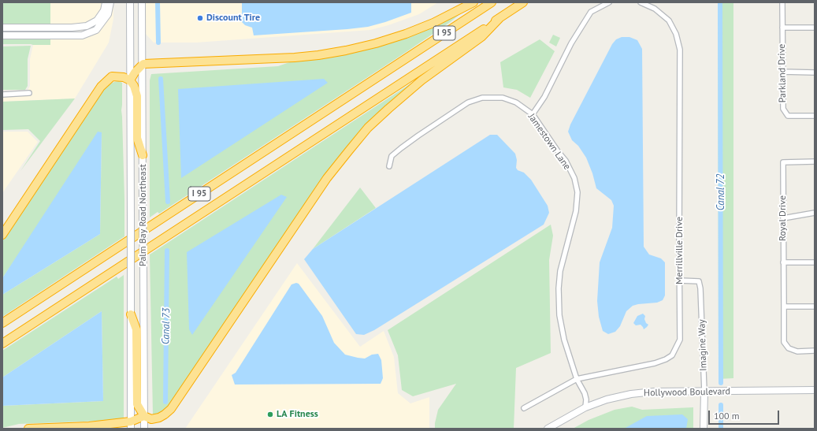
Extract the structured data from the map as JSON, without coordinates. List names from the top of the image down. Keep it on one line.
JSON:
{"streets":{"highway":["I 95"],"main road":["Palm Bay Road Northeast","Imagine Way","Hollywood Boulevard"],"street":["Parkland Drive","Jamestown Lane","Royal Drive","Merrillville Drive"]},"crossings":[["Jamestown Lane","Merrillville Drive"],["Jamestown Lane","Hollywood Boulevard"],["Merrillville Drive","Imagine Way"],["Imagine Way","Hollywood Boulevard"]],"water":["Canal 72","Canal 73"],"places":["Discount Tire","LA Fitness"],"scale_bar":"100 m"}
